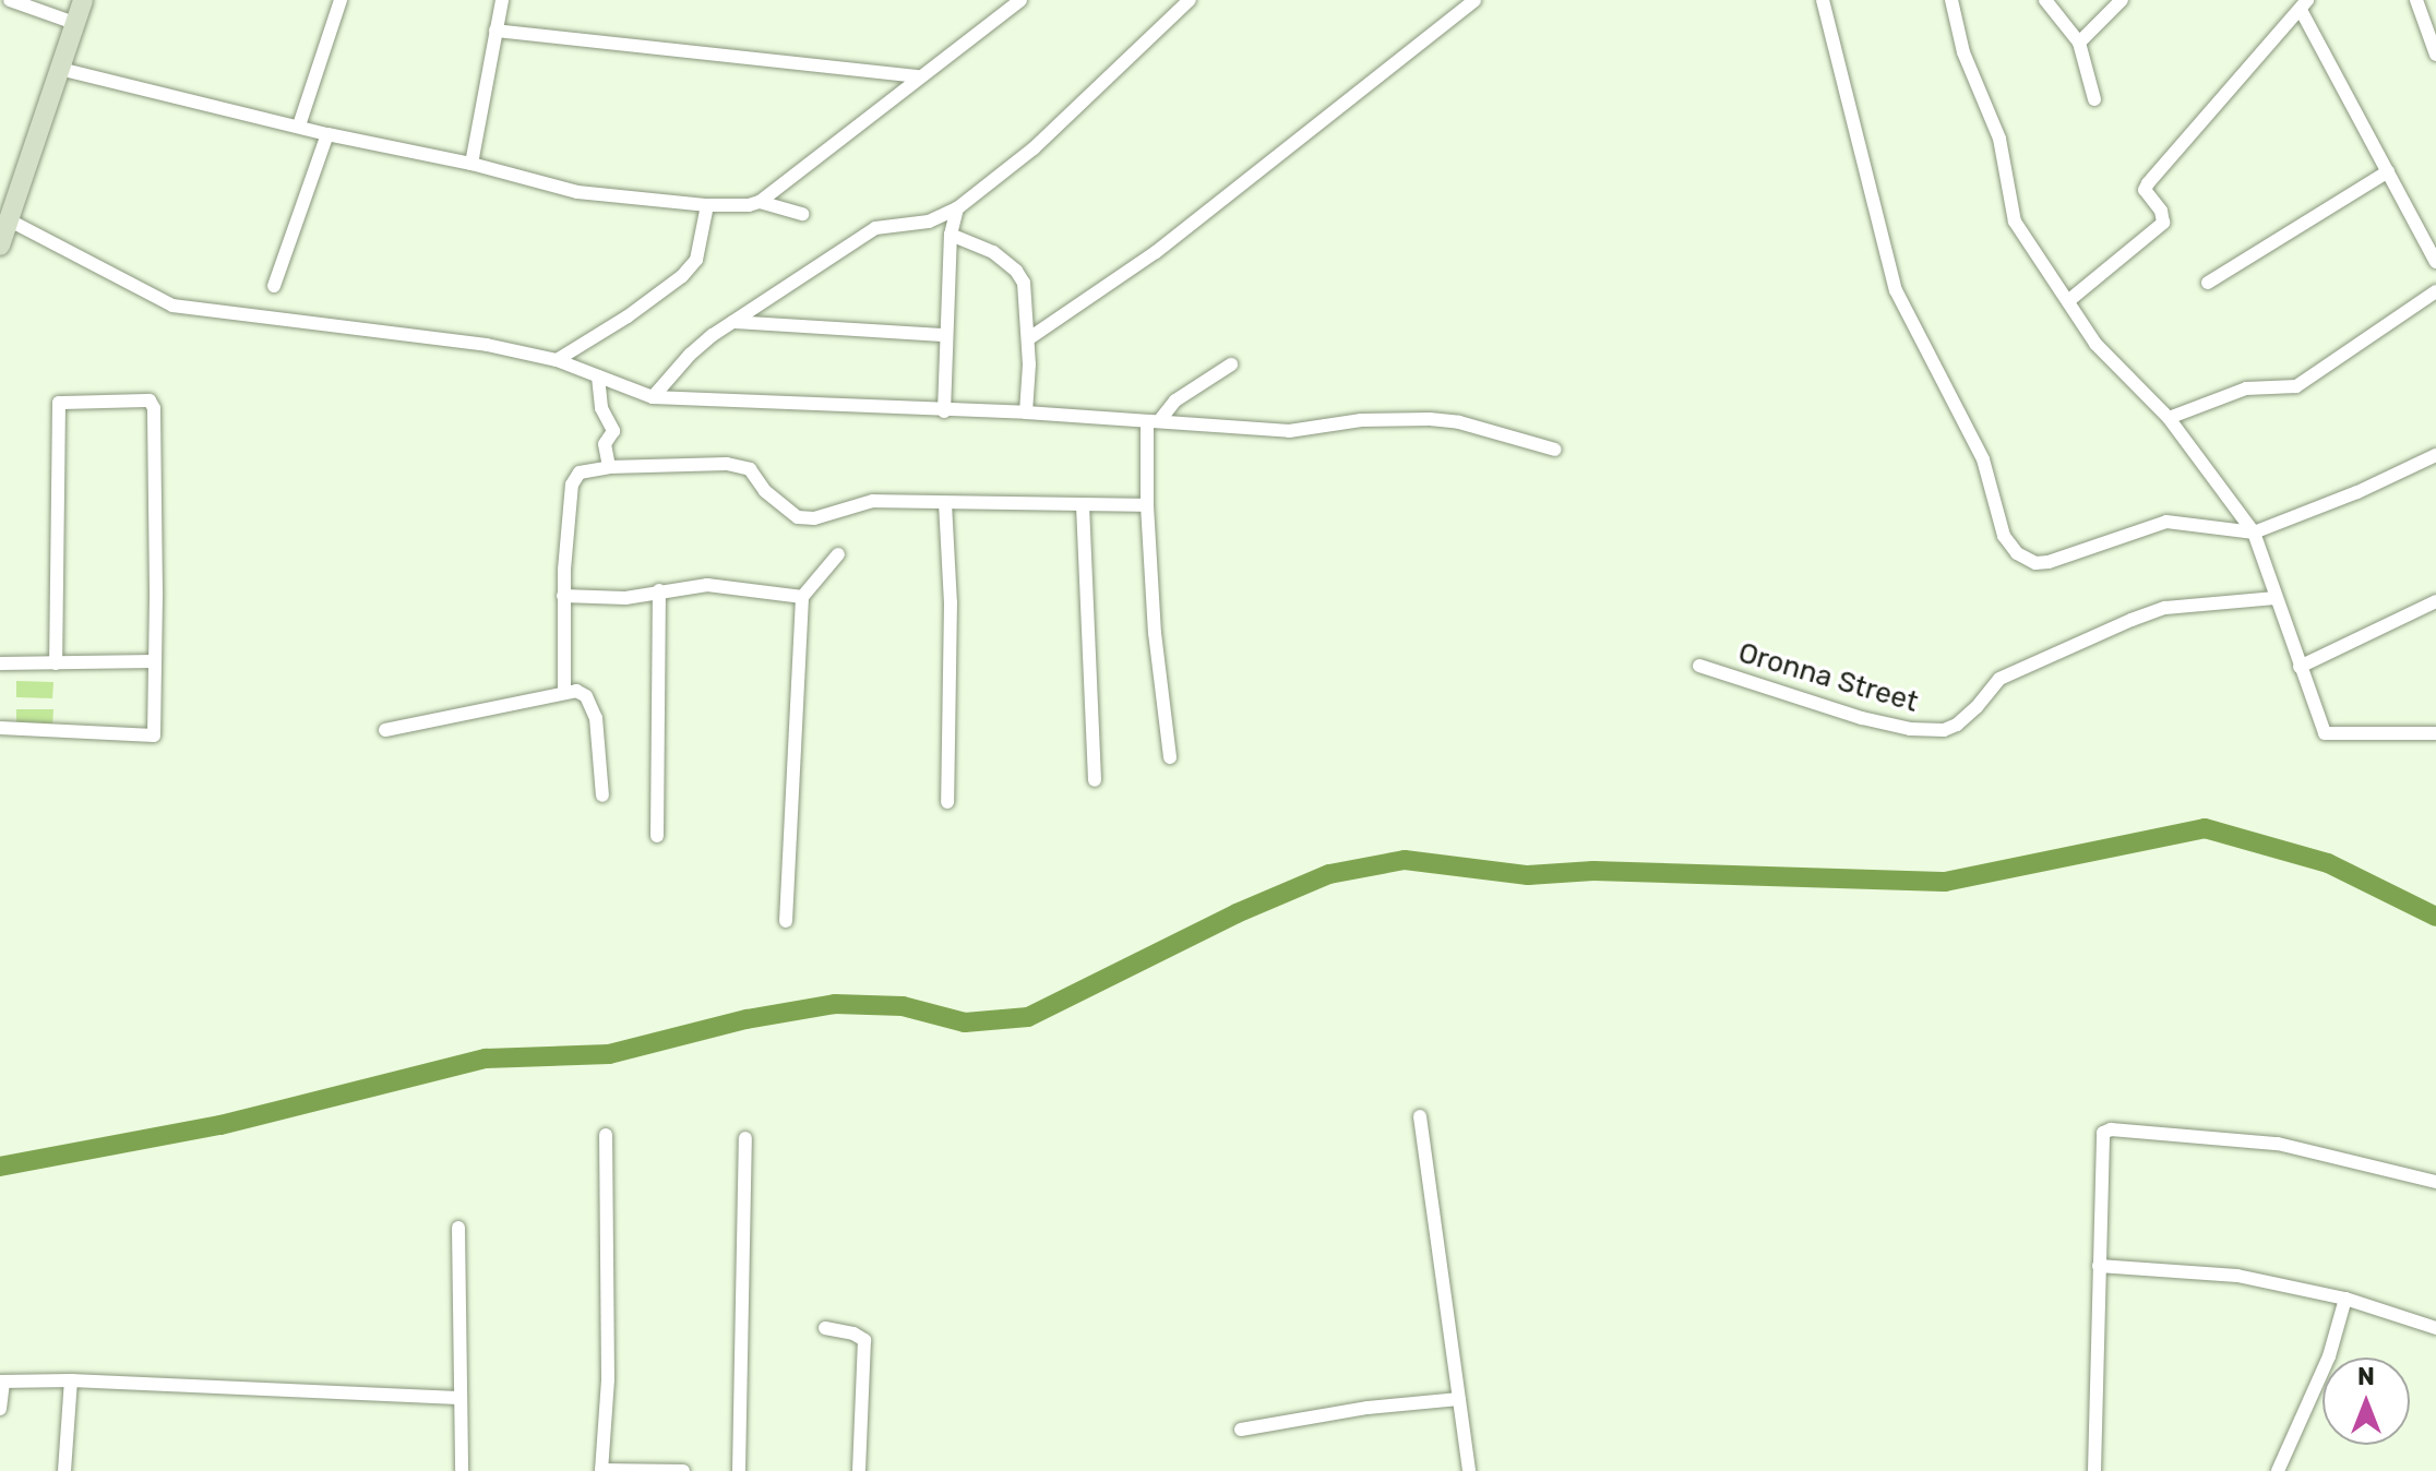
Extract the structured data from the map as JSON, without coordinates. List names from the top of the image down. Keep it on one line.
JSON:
{"streets":{"street":["Oronna Street"]},"north":"top"}
